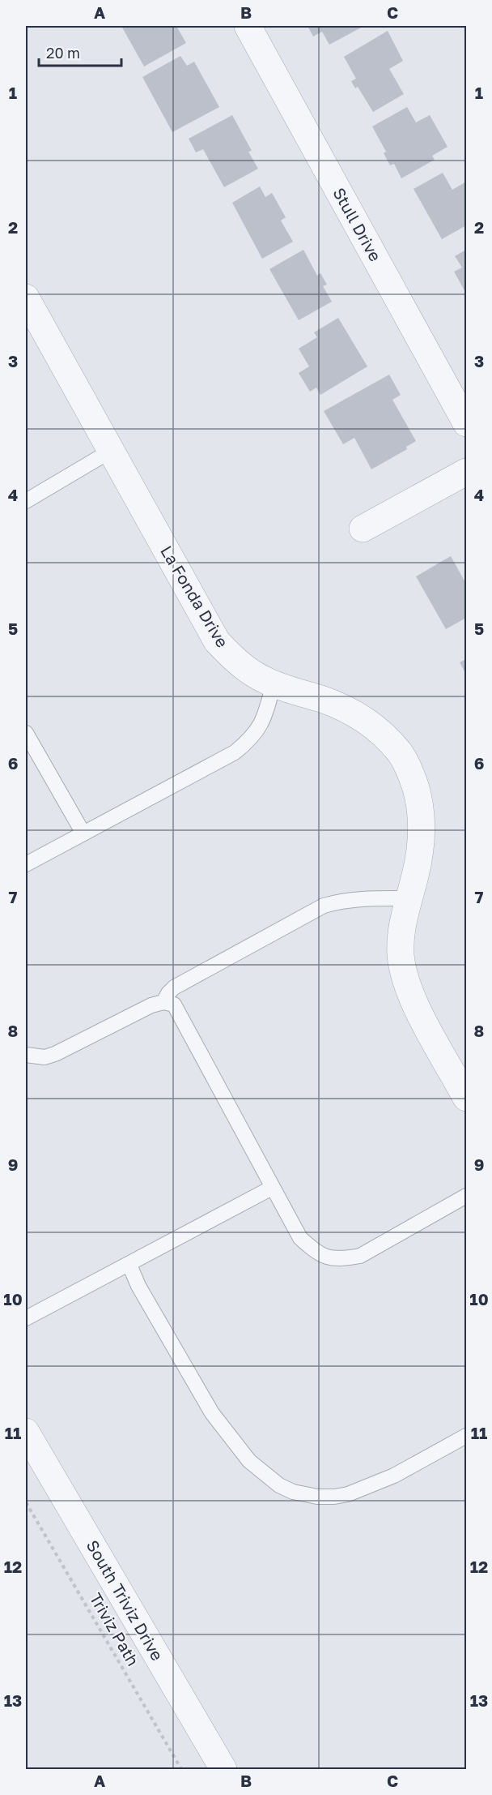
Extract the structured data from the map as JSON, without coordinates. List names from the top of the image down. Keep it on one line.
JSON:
{"streets":{"street":["Stull Drive","La Fonda Drive","South Triviz Drive"],"path":["Triviz Path"]},"scale_bar":"20 m","grid":{"columns":["A","B","C"],"rows":["1","2","3","4","5","6","7","8","9","10","11","12","13"]}}
